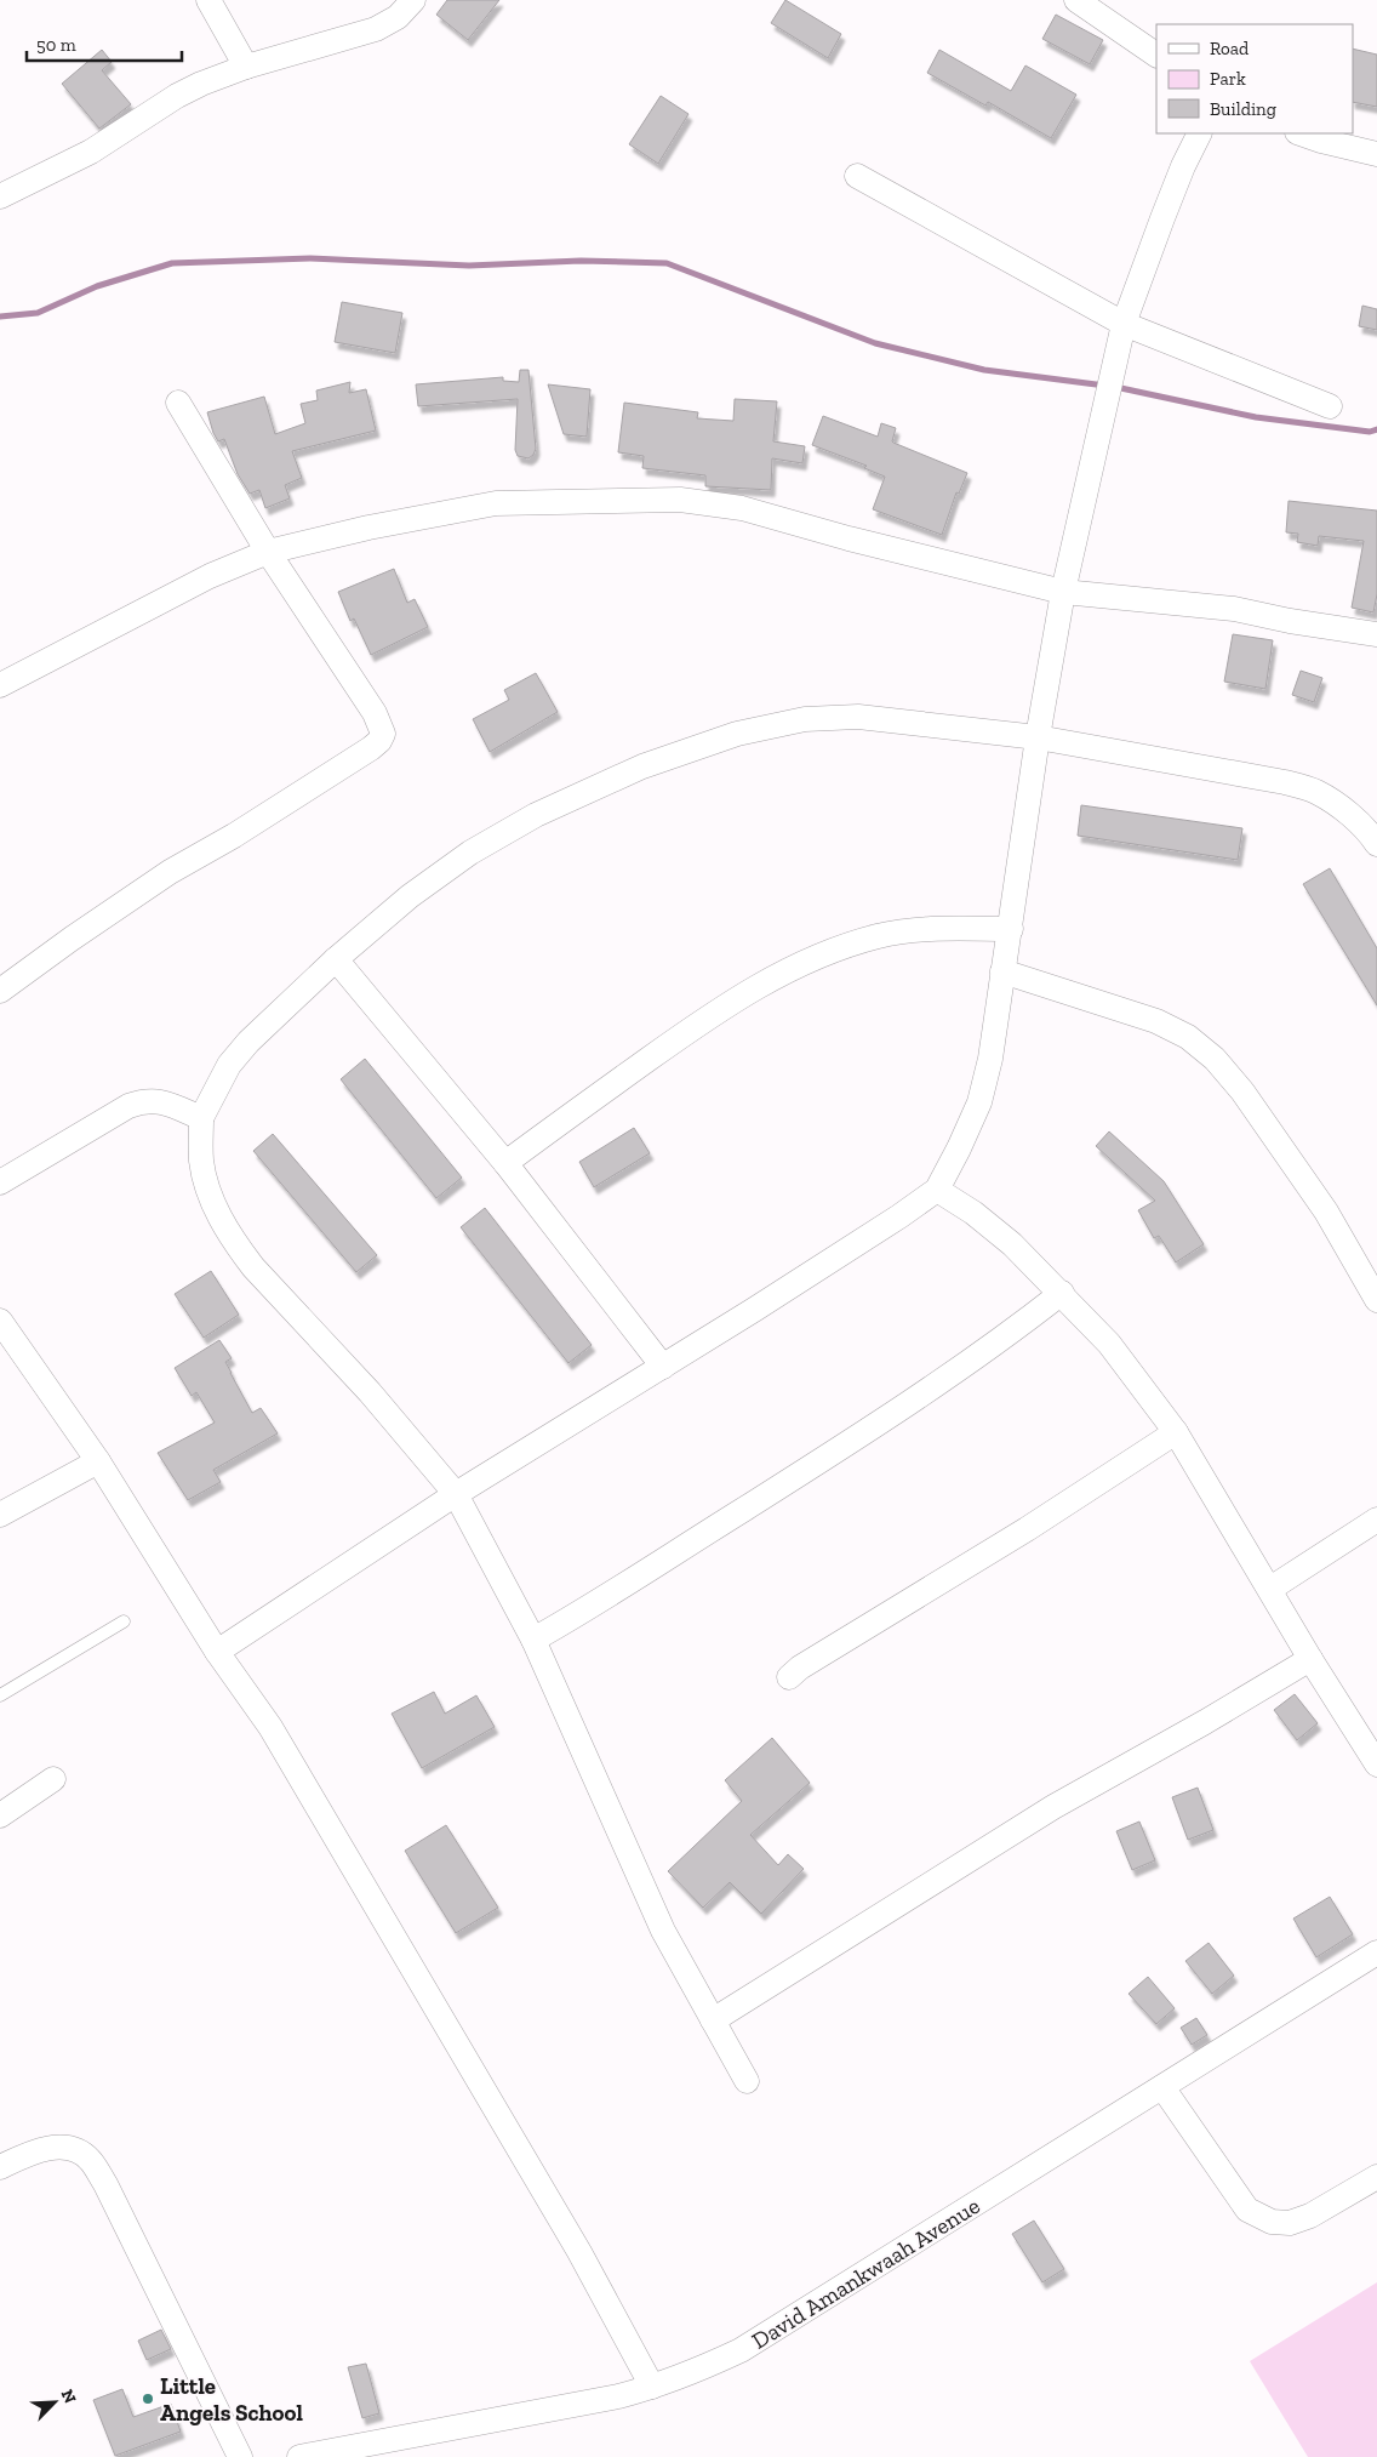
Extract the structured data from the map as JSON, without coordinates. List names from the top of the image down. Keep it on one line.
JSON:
{"streets":{"street":["David Amankwaah Avenue"]},"places":["Little Angels School"],"legend":["Road","Park","Building"],"scale_bar":"50 m","north":"top right"}
